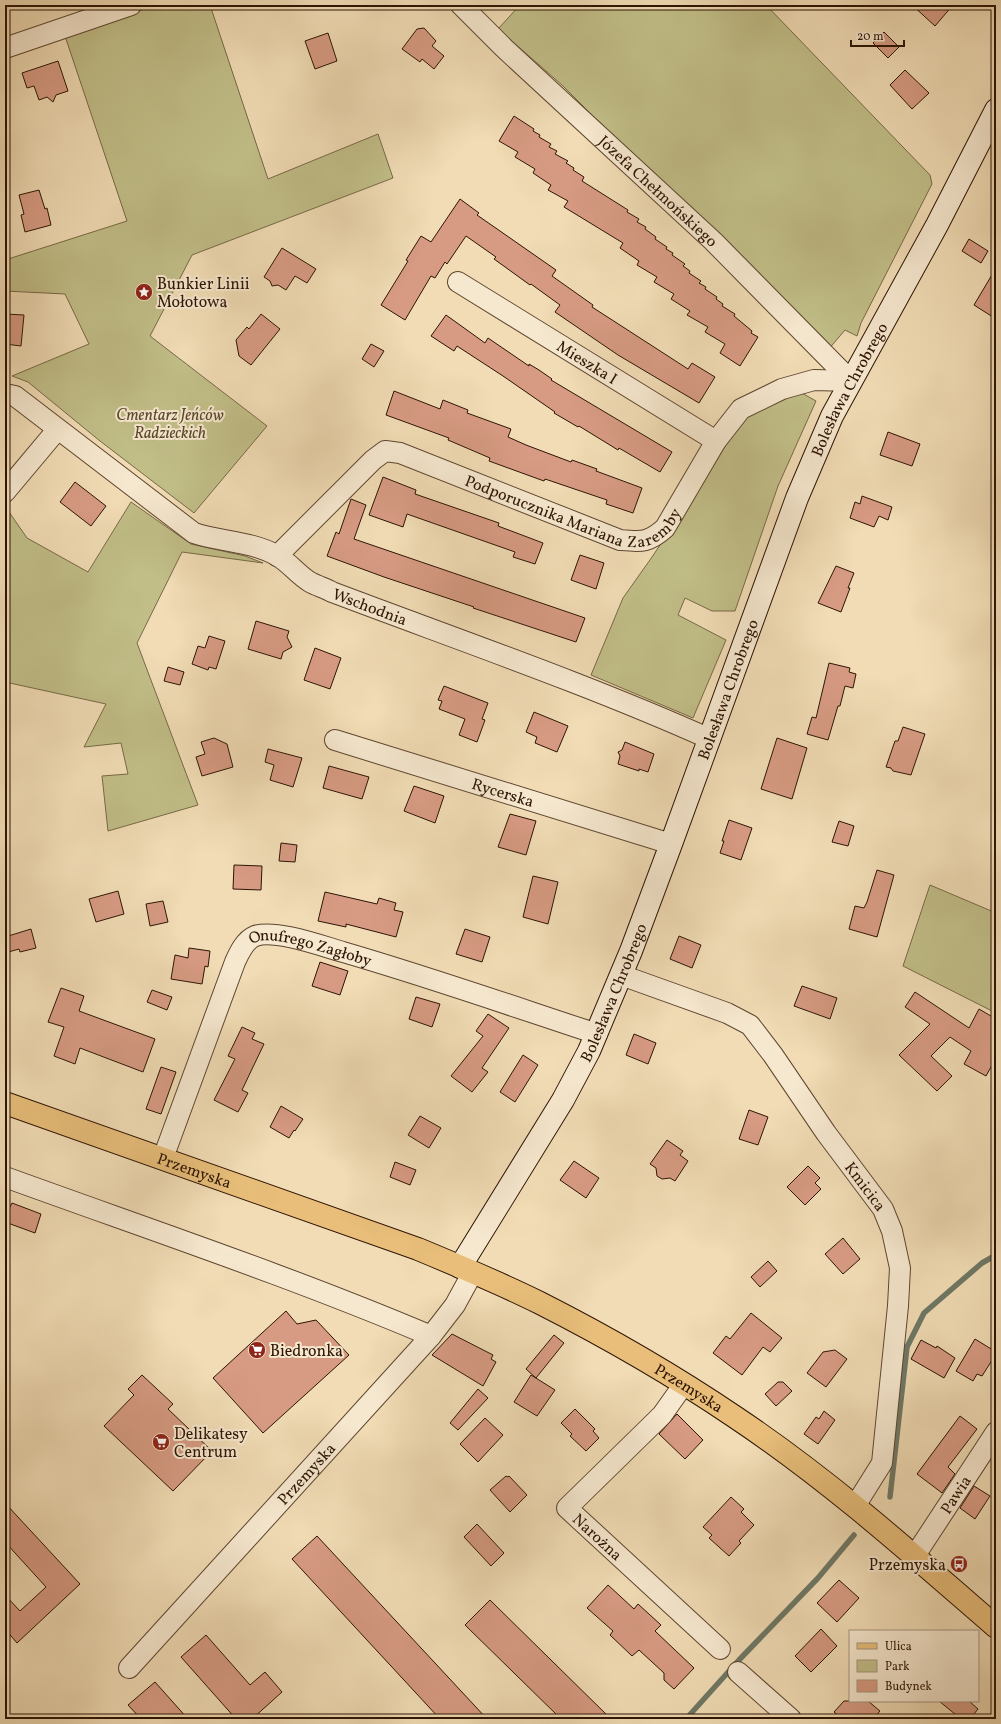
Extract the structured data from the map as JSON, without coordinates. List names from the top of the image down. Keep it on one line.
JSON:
{"streets":{"main road":["Przemyska"],"street":["Józefa Chełmońskiego","Mieszka I","Bolesława Chrobrego","Podporucznika Mariana Zaremby","Wschodnia","Rycerska","Onufrego Zagłoby","Kmicica","Pawia","Narożna"]},"crossings":[["Józefa Chełmońskiego","Bolesława Chrobrego"],["Józefa Chełmońskiego","Podporucznika Mariana Zaremby"],["Mieszka I","Podporucznika Mariana Zaremby"],["Bolesława Chrobrego","Podporucznika Mariana Zaremby"],["Bolesława Chrobrego","Wschodnia"],["Bolesława Chrobrego","Rycerska"],["Bolesława Chrobrego","Onufrego Zagłoby"],["Bolesława Chrobrego","Przemyska"],["Bolesława Chrobrego","Kmicica"],["Podporucznika Mariana Zaremby","Wschodnia"],["Onufrego Zagłoby","Przemyska"],["Przemyska","Kmicica"],["Przemyska","Pawia"],["Przemyska","Narożna"]],"parks":["Cmentarz Jeńców Radzieckich"],"places":{"place":["Bunkier Linii Mołotowa"],"supermarket":["Biedronka","Delikatesy Centrum"],"bus stop":["Przemyska"]},"legend":["Ulica","Park","Budynek"],"scale_bar":"20 m"}
